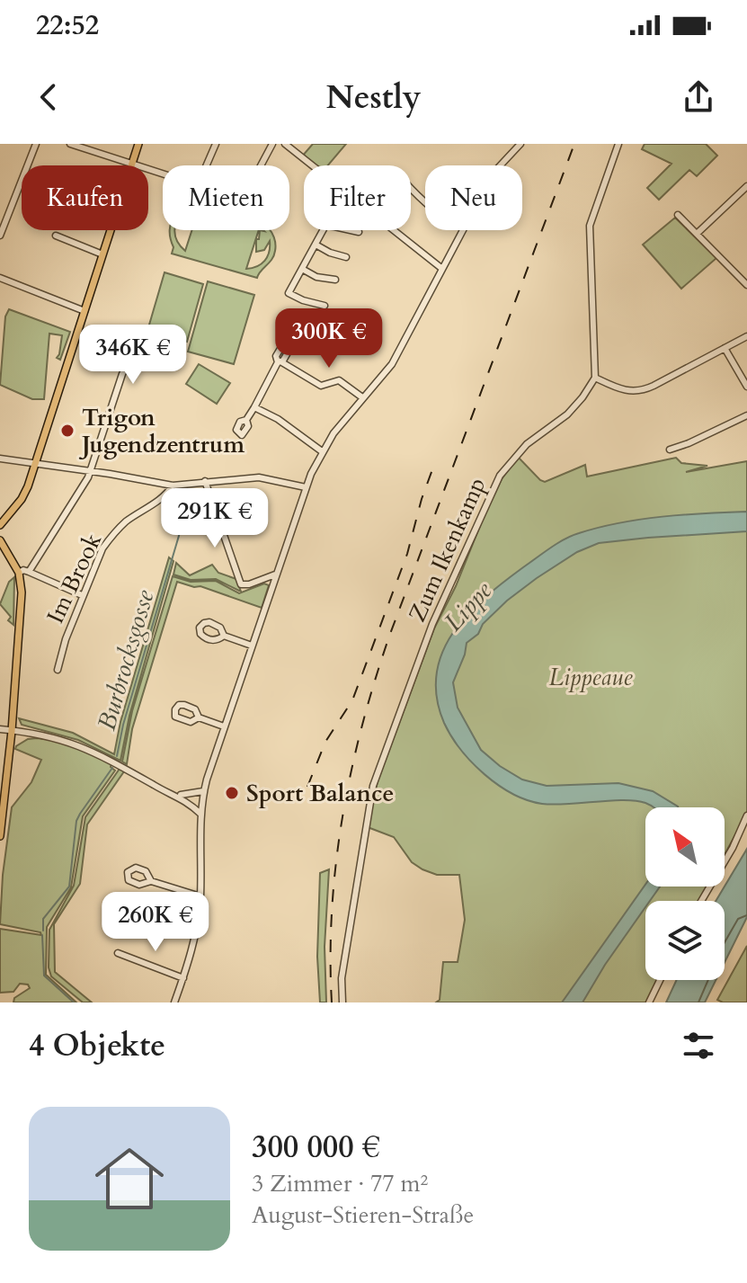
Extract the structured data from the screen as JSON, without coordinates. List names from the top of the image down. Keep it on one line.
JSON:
{"streets":{"street":["Zum Ikenkamp","Im Brook"]},"water":["Lippe","Burbrocksgosse"],"parks":["Lippeaue"],"places":["Trigon Jugendzentrum","Sport Balance"],"north":"top left","page":{"status":"22:52","header":"Nestly","chip":["Kaufen","Mieten","Filter","Neu"],"price":["300K €","346K €","291K €","260K €"],"heading":"4 Objekte","list":[{"name":"300 000 €","note":"3 Zimmer · 77 m² · August-Stieren-Straße"}]}}
